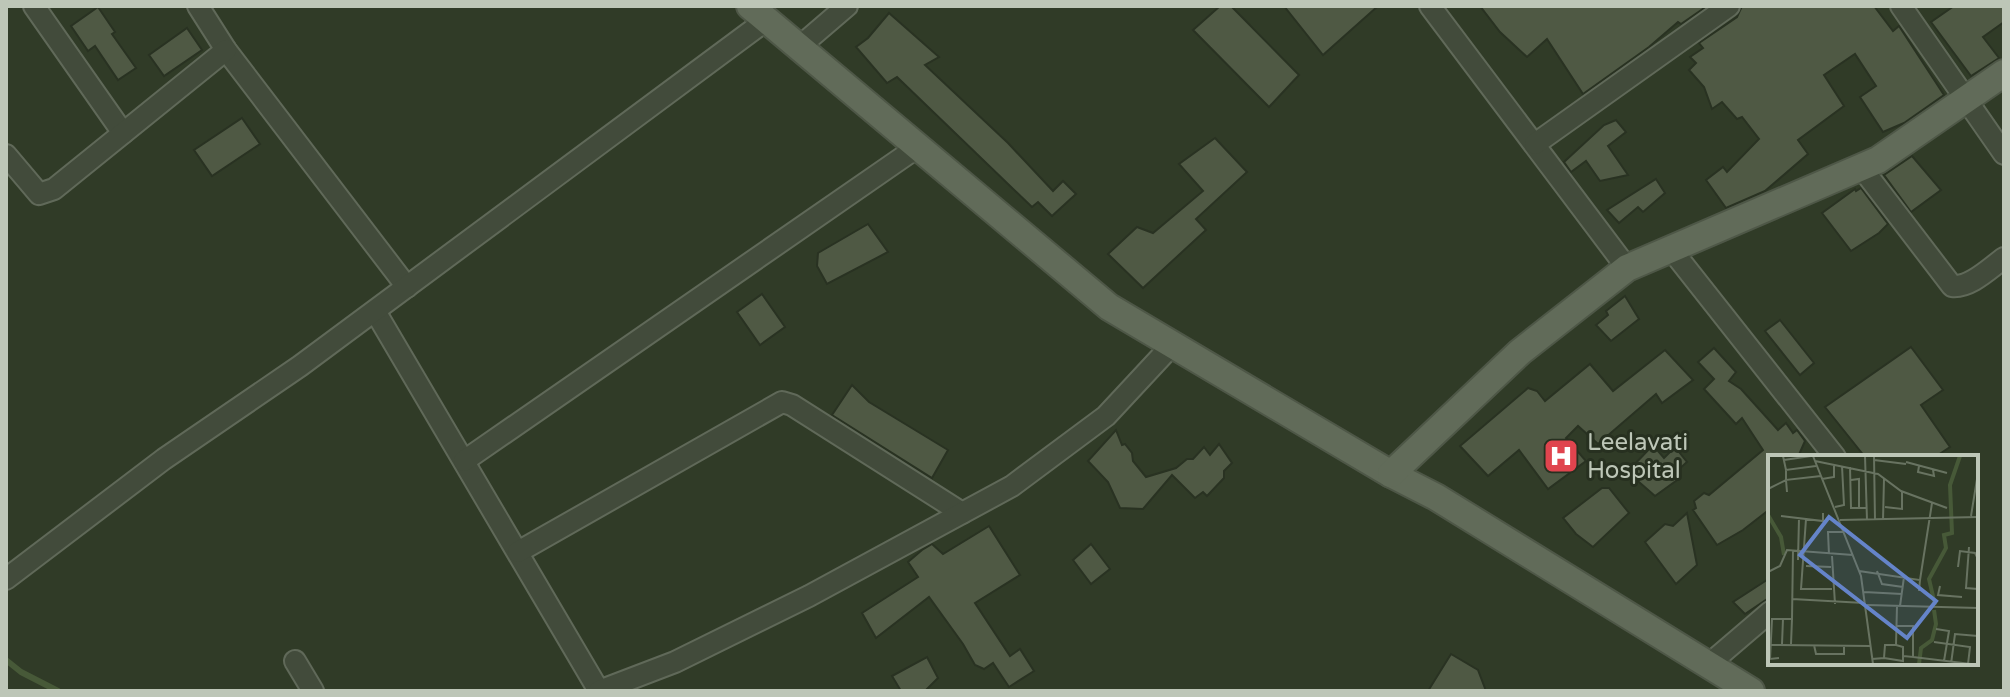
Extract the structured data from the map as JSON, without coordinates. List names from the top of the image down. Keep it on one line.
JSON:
{"places":{"hospital":["Leelavati Hospital"]}}
